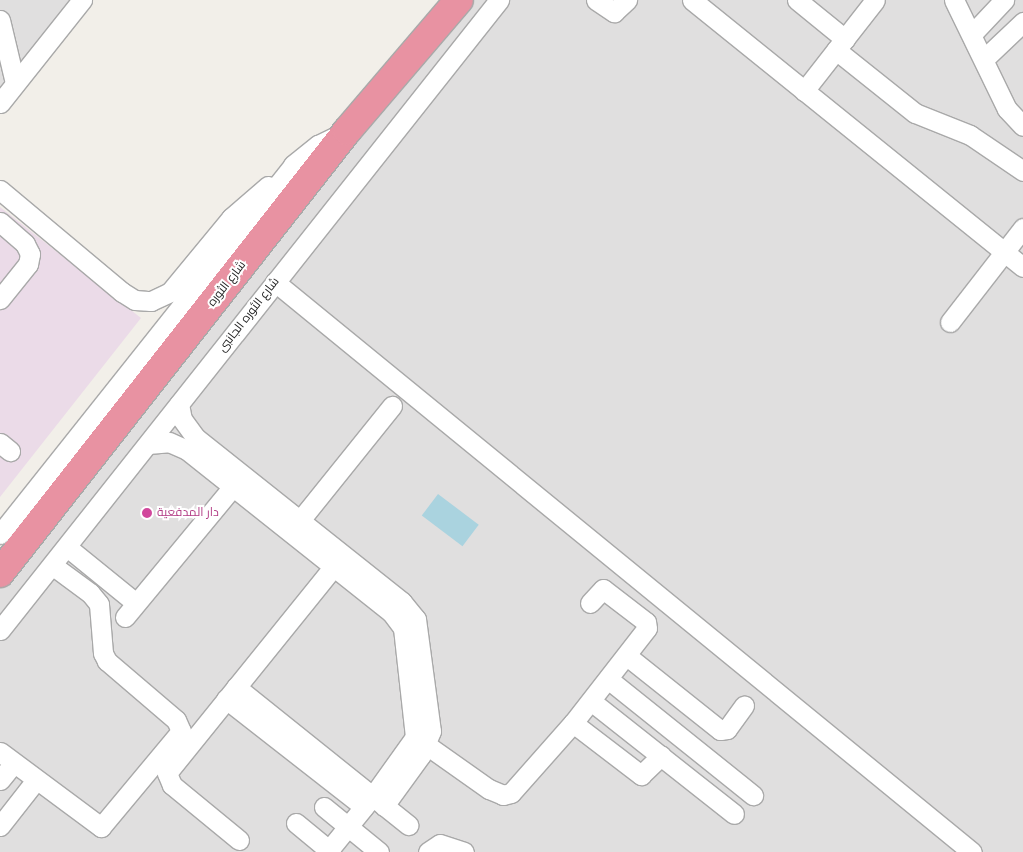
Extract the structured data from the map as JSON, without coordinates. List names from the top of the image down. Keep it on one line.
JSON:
{"streets":{"highway":["شارع الثوره"],"street":["شارع الثوره الجانبى"]},"places":["دار المدفعية"]}
